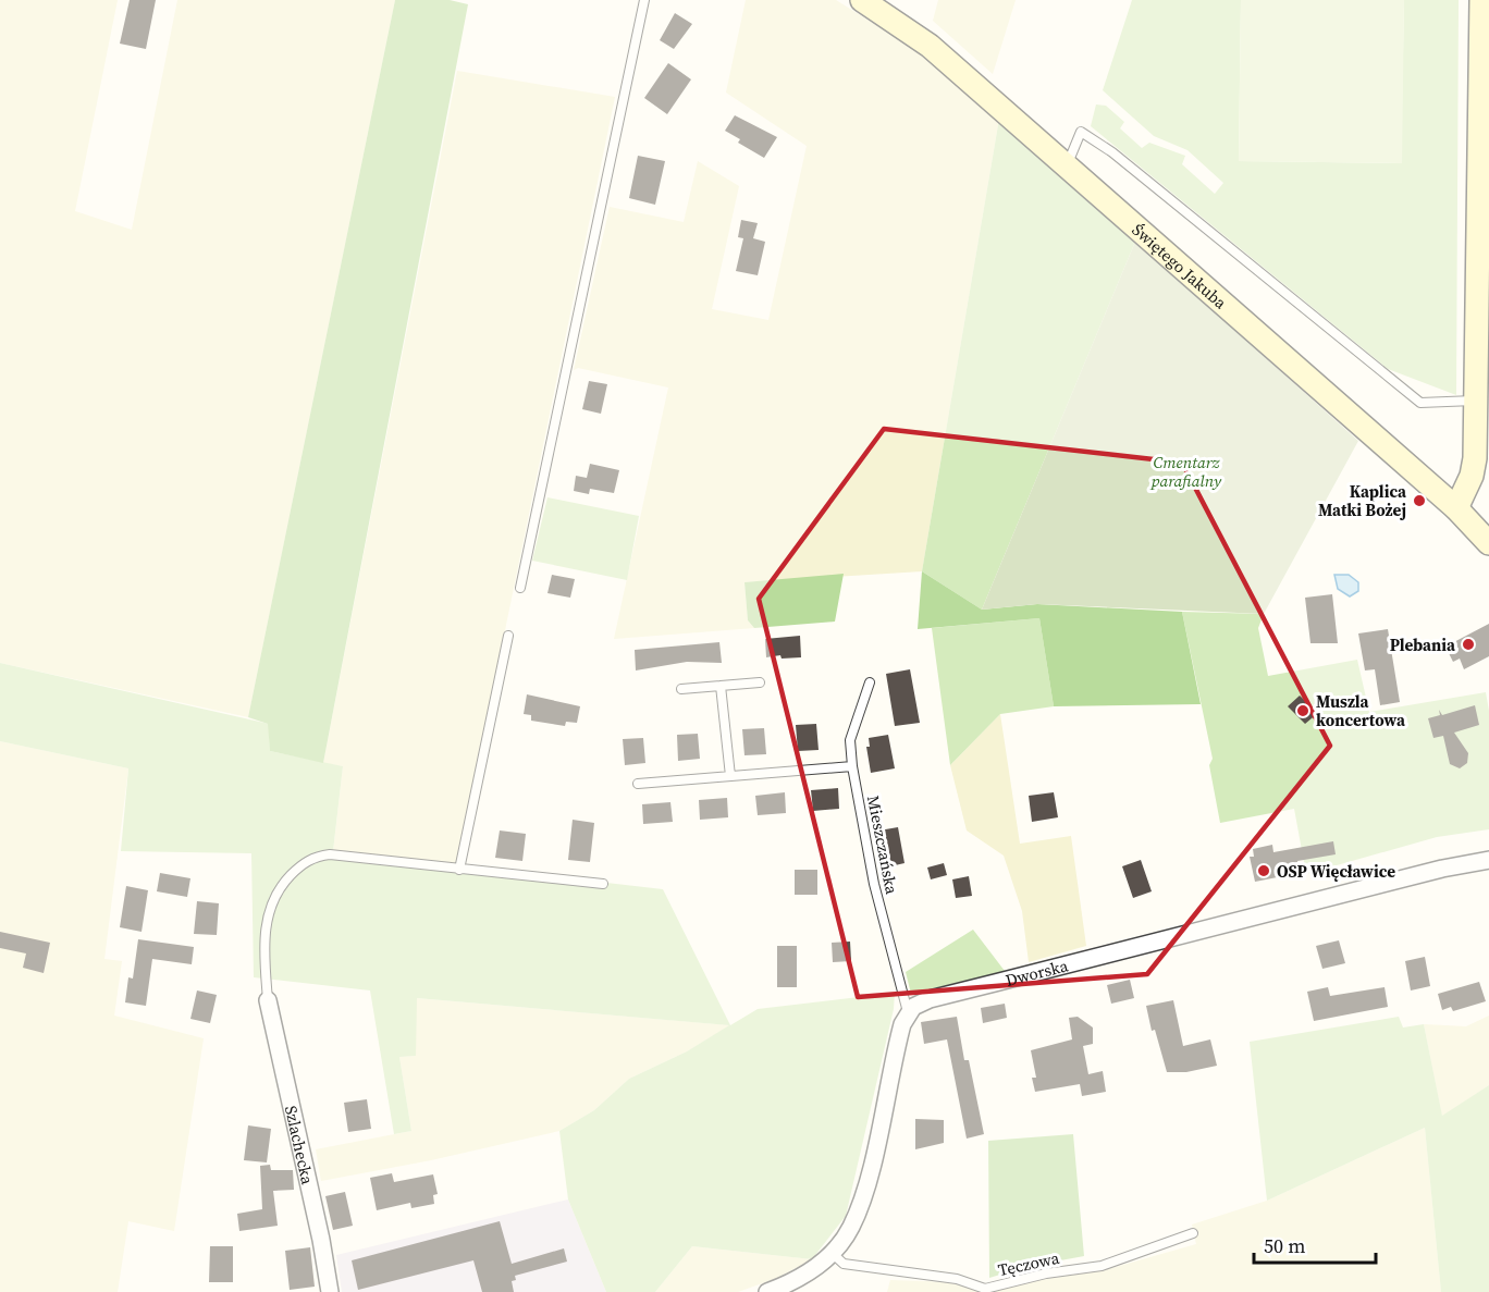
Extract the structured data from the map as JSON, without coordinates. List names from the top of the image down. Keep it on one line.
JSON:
{"streets":{"street":["Świętego Jakuba","Dworska","Szlachecka"],"lane":["Mieszczańska","Tęczowa"]},"crossings":[["Mieszczańska","Dworska"]],"parks":["Cmentarz parafialny"],"places":["Kaplica Matki Bożej","Plebania","Muszla koncertowa","OSP Więcławice"],"scale_bar":"50 m"}
